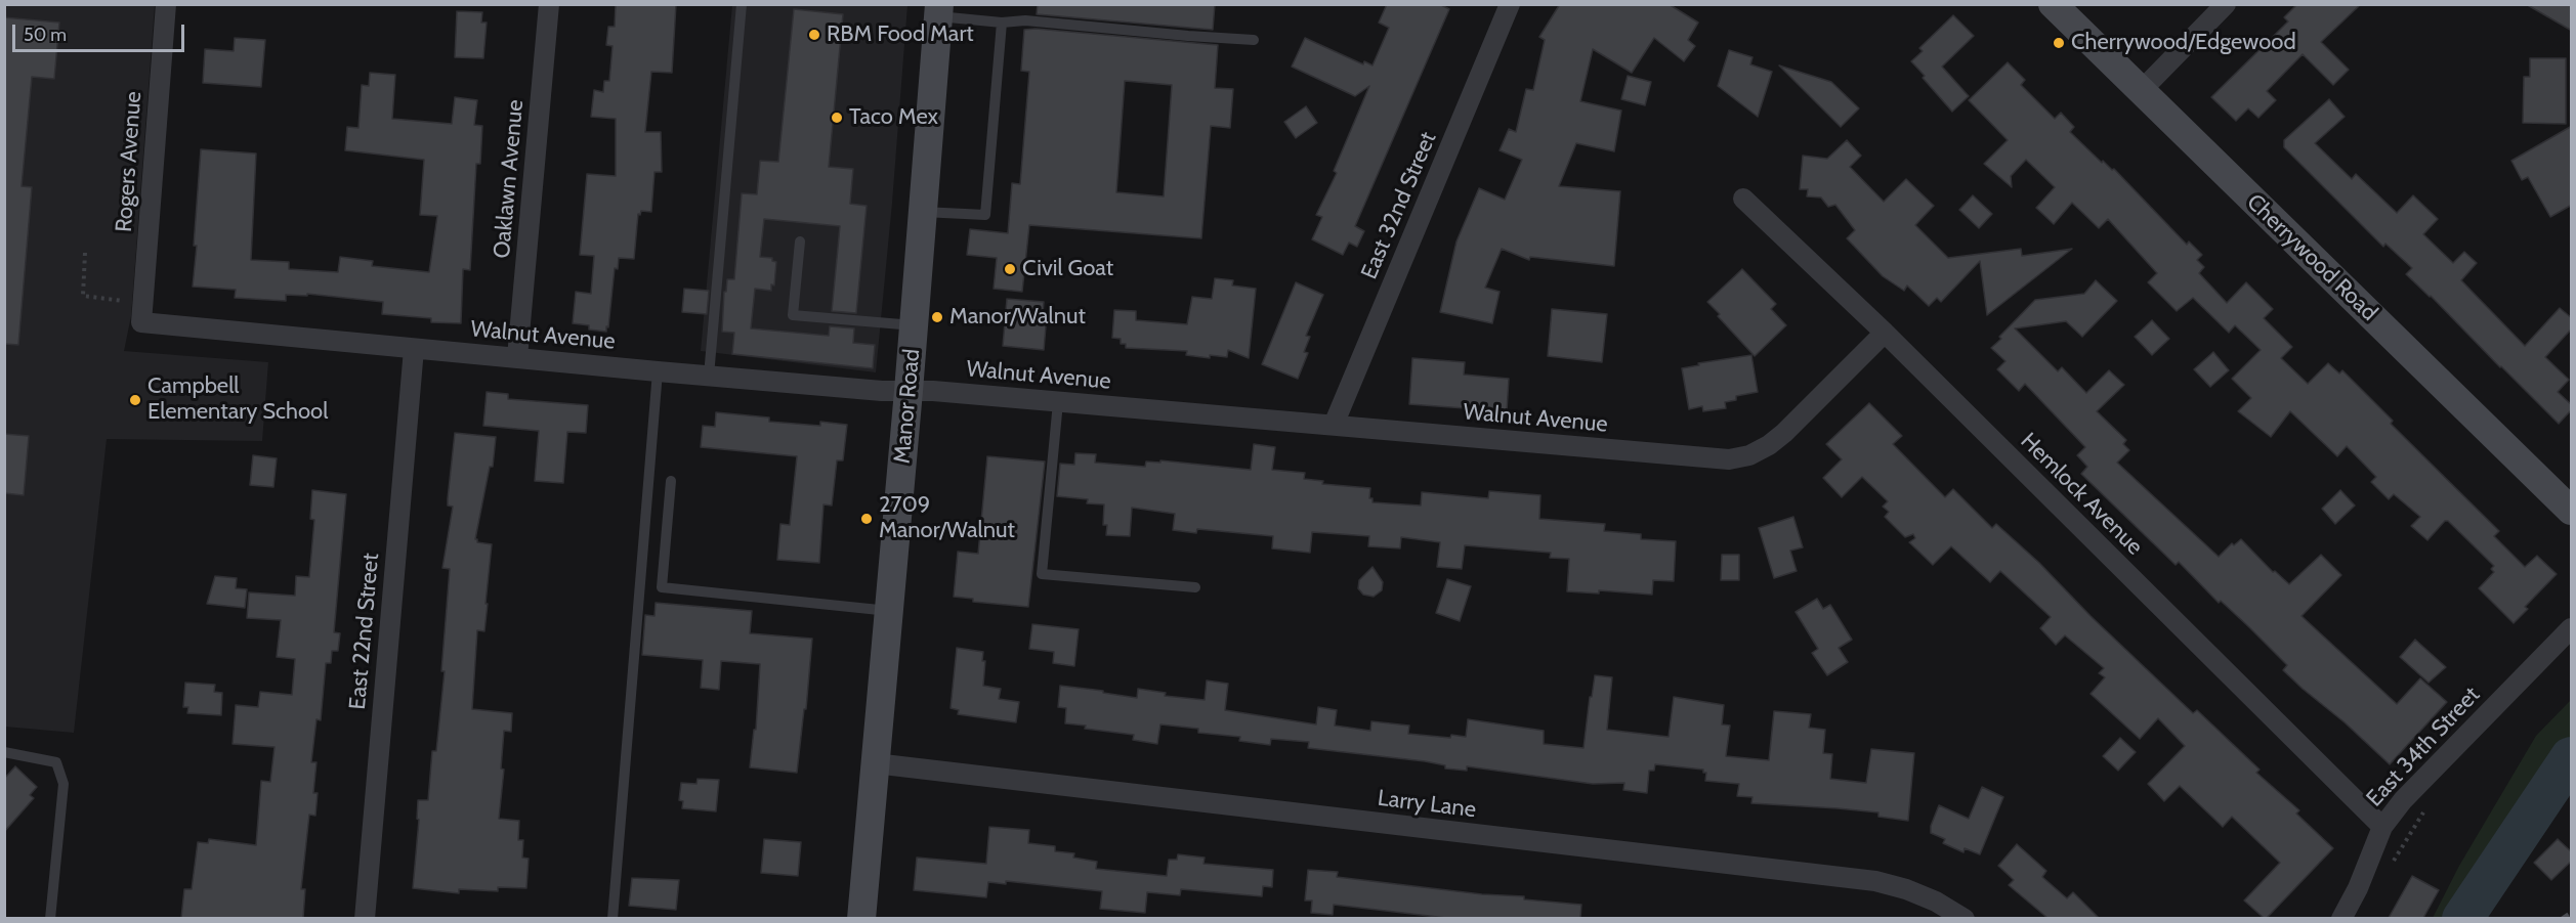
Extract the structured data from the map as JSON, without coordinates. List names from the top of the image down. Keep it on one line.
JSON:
{"streets":{"main road":["Cherrywood Road","Manor Road"],"street":["Rogers Avenue","Oaklawn Avenue","East 32nd Street","Walnut Avenue","Hemlock Avenue","East 22nd Street","East 34th Street","Larry Lane"]},"crossings":[["Rogers Avenue","Walnut Avenue"],["Oaklawn Avenue","Walnut Avenue"],["East 32nd Street","Walnut Avenue"],["Walnut Avenue","Manor Road"],["Walnut Avenue","Hemlock Avenue"],["Walnut Avenue","East 22nd Street"],["Manor Road","Larry Lane"],["Hemlock Avenue","East 34th Street"]],"places":["RBM Food Mart","Cherrywood/Edgewood","Taco Mex","Civil Goat","Manor/Walnut","Campbell Elementary School","2709 Manor/Walnut"],"scale_bar":"50 m"}
